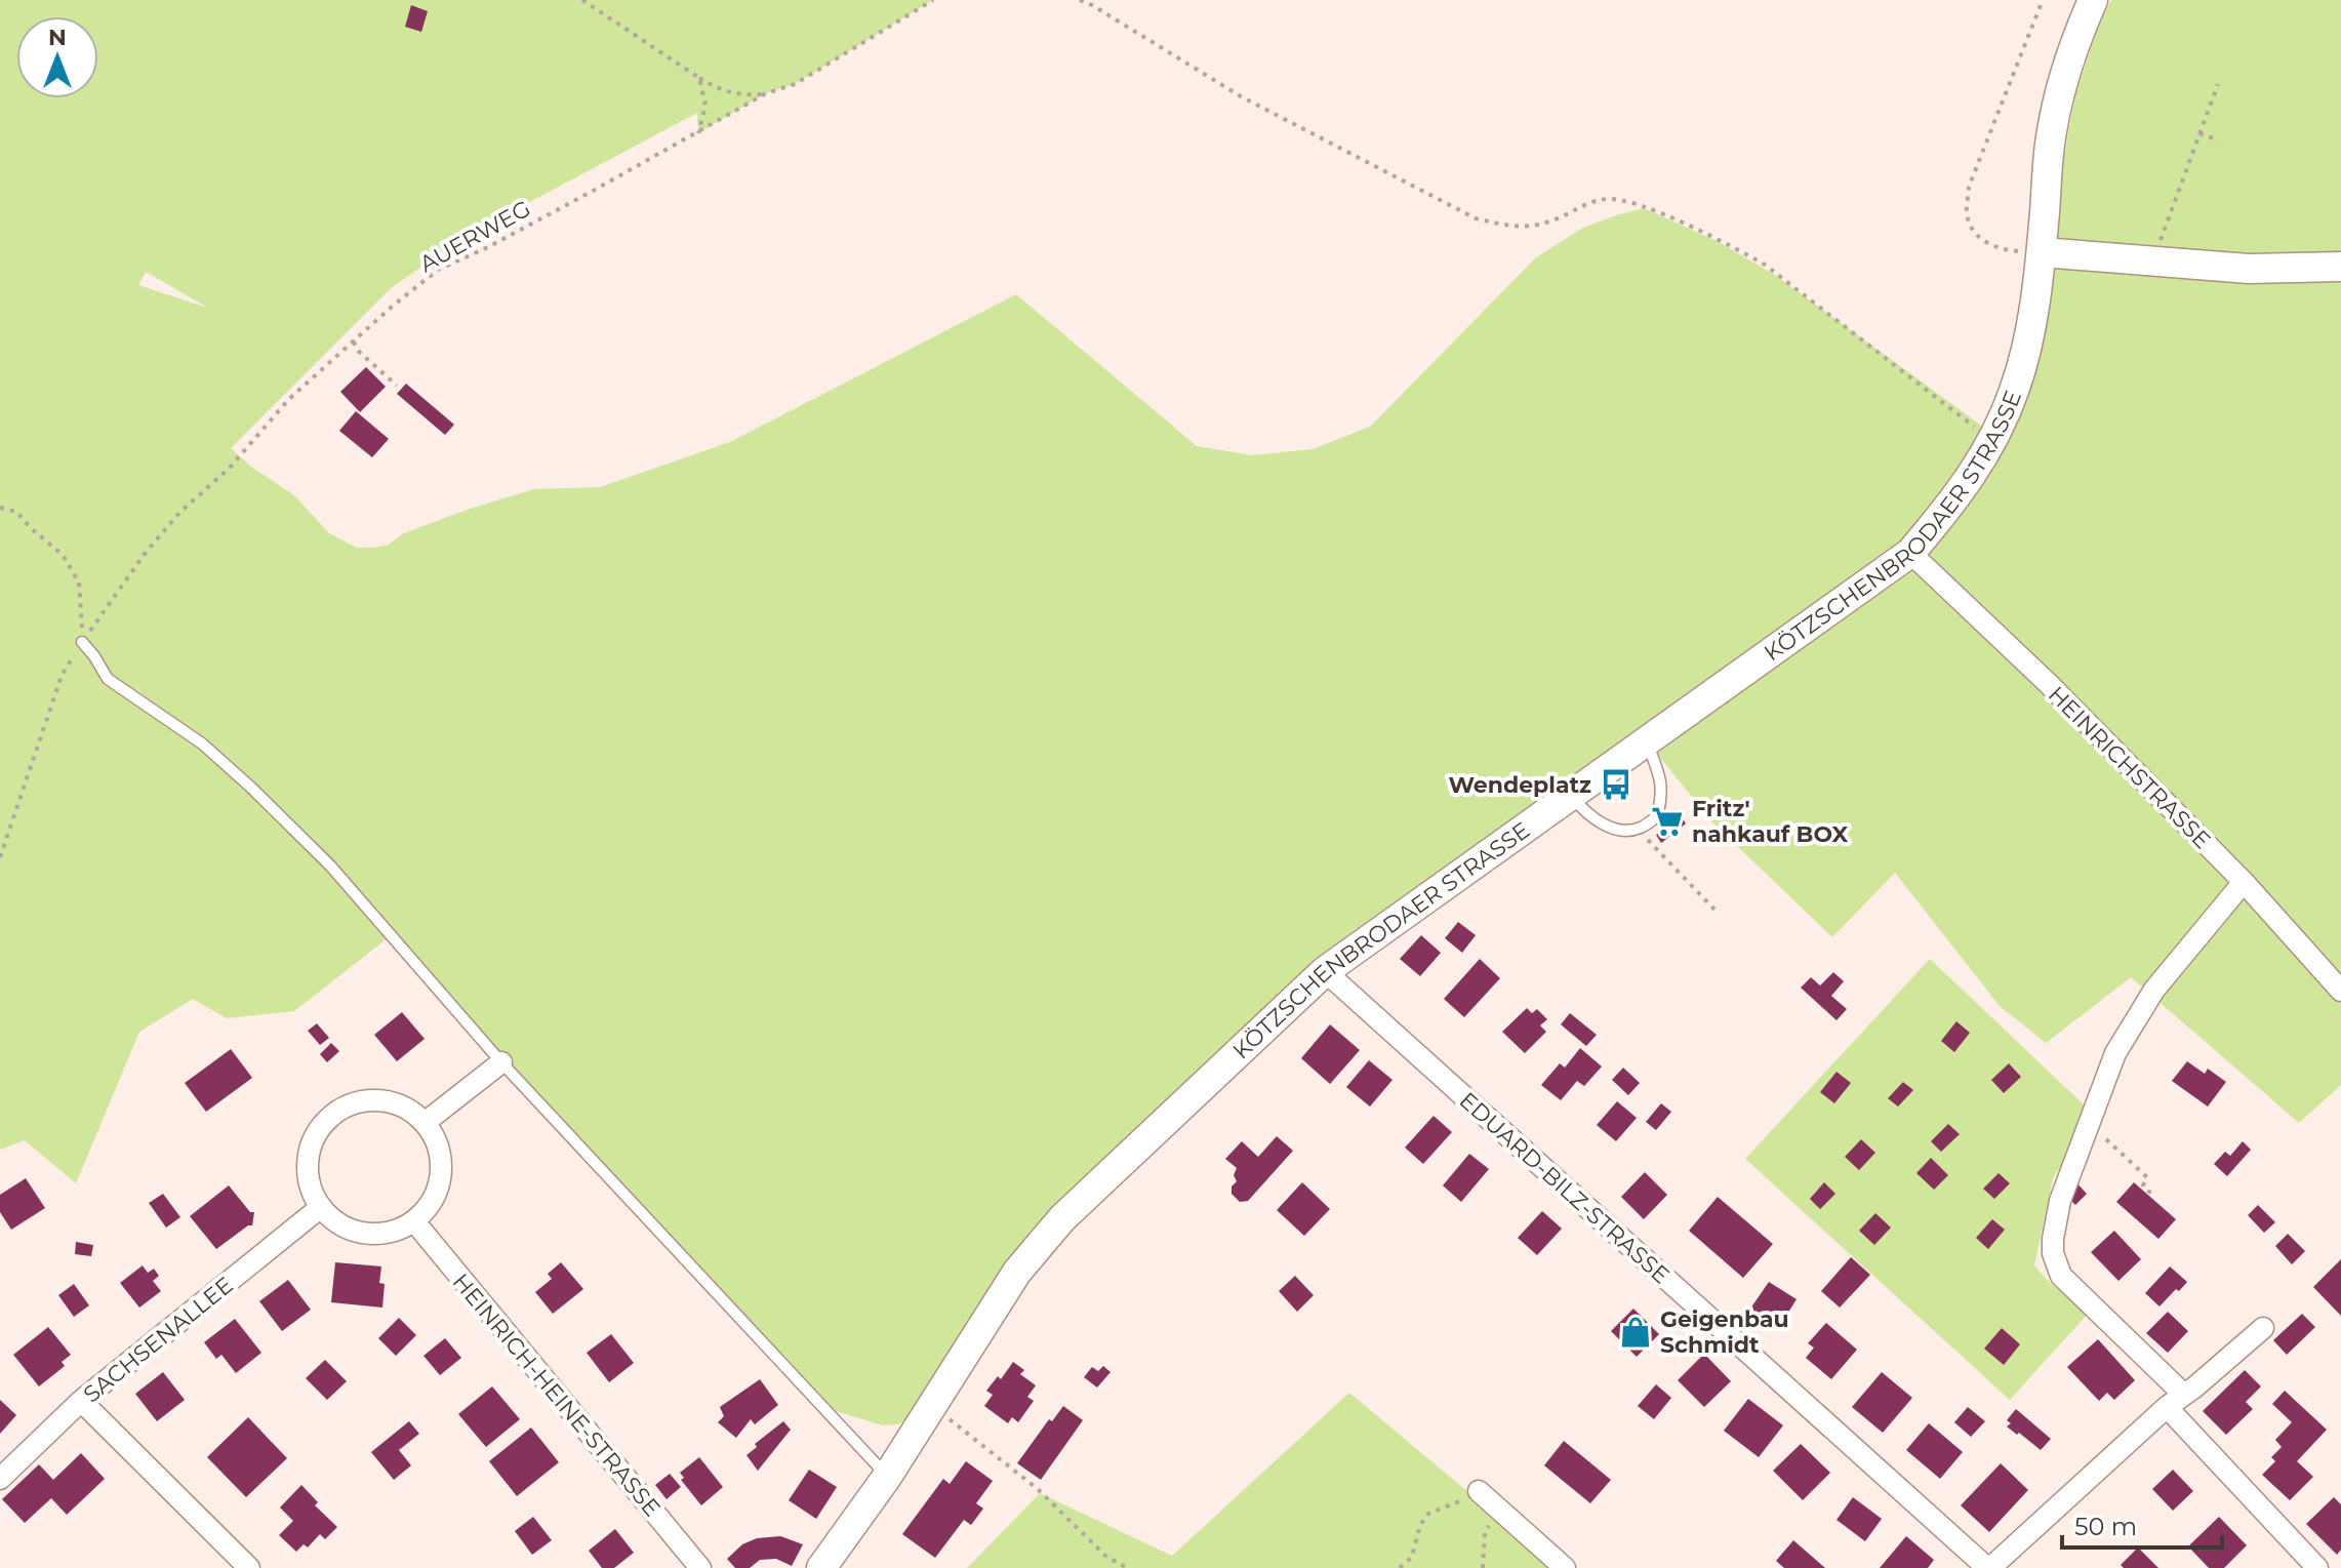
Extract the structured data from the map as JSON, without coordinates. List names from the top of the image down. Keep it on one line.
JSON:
{"streets":{"street":["KÖTZSCHENBRODAER STRASSE","HEINRICHSTRASSE","EDUARD-BILZ-STRASSE","SACHSENALLEE","HEINRICH-HEINE-STRASSE"],"path":["AUERWEG"]},"crossings":[["KÖTZSCHENBRODAER STRASSE","HEINRICHSTRASSE"],["KÖTZSCHENBRODAER STRASSE","EDUARD-BILZ-STRASSE"],["SACHSENALLEE","HEINRICH-HEINE-STRASSE"]],"places":{"bus stop":["Wendeplatz"],"supermarket":["Fritz' nahkauf BOX"],"shop":["Geigenbau Schmidt"]},"scale_bar":"50 m","north":"top"}
